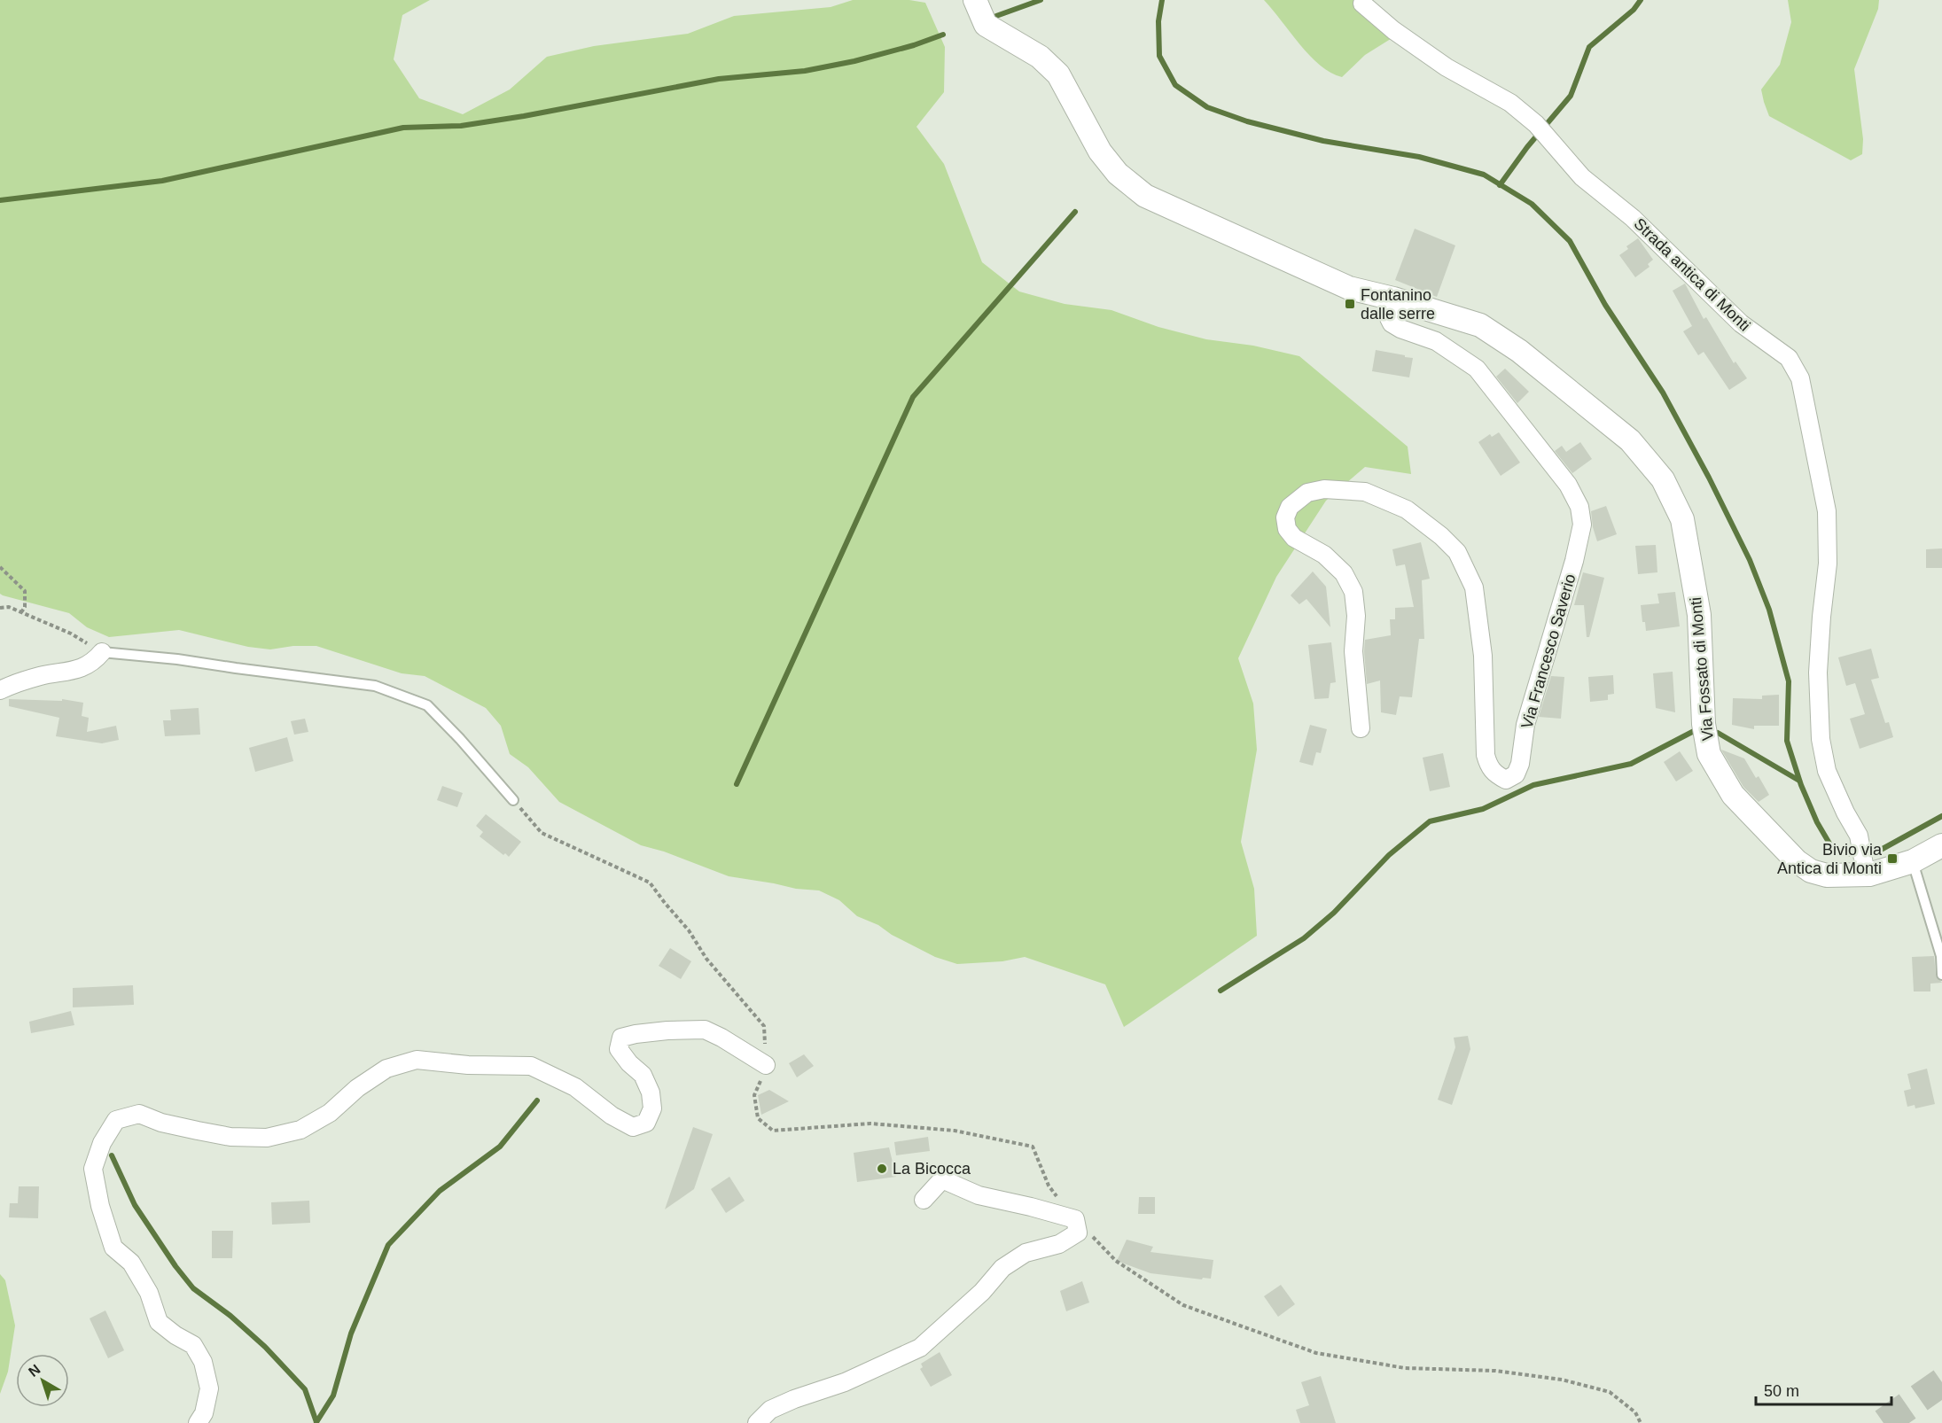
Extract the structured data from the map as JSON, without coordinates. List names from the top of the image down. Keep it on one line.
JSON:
{"streets":{"street":["Strada antica di Monti","Via Francesco Saverio","Via Fossato di Monti"]},"crossings":[["Strada antica di Monti","Via Fossato di Monti"],["Via Francesco Saverio","Via Fossato di Monti"]],"places":{"transit":["Fontanino dalle serre","Bivio via Antica di Monti"],"other":["La Bicocca"]},"scale_bar":"50 m","north":"top left"}
